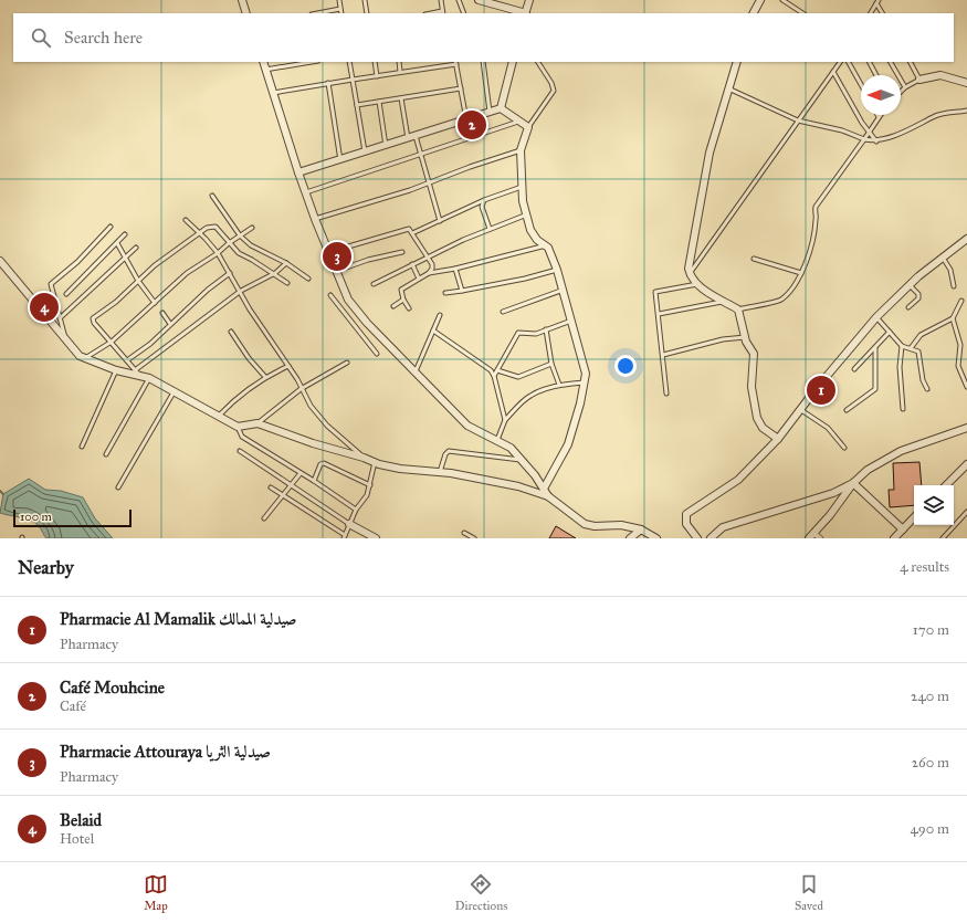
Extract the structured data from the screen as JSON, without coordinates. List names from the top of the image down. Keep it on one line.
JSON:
{"scale_bar":"100 m","north":"left","page":{"search":"Search here","pins":["2","3","4","1"],"scale":"100 m","heading":["Nearby","4 results"],"list":[{"mark":"1","name":"Pharmacie Al Mamalik صيدلية الممالك","note":"Pharmacy","value":"170 m"},{"mark":"2","name":"Café Mouhcine","note":"Café","value":"240 m"},{"mark":"3","name":"Pharmacie Attouraya صيدلية الثريا","note":"Pharmacy","value":"260 m"},{"mark":"4","name":"Belaid","note":"Hotel","value":"490 m"}],"nav":["Map","Directions","Saved"]}}
